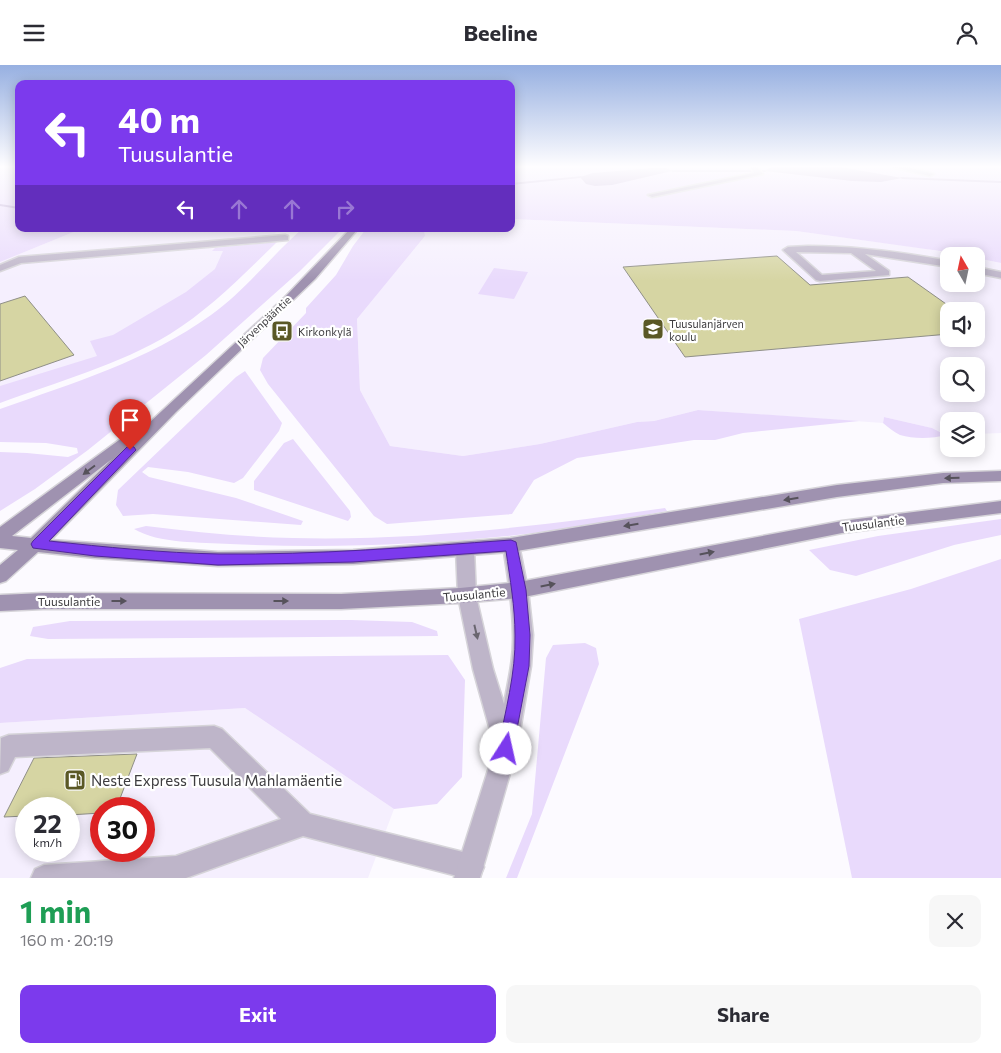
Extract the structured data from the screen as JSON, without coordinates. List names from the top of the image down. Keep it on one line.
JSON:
{"streets":{"main road":["Järvenpääntie","Tuusulantie"]},"places":{"school or university":["Tuusulanjärven koulu"],"bus stop":["Kirkonkylä"],"fuel station":["Neste Express Tuusula Mahlamäentie"]},"north":"top","page":{"header":"Beeline","turn":["40 m","Tuusulantie"],"speed":"22 km/h","limit":"30","heading":["1 min","160 m · 20:19"],"buttons":["Exit","Share"]}}
